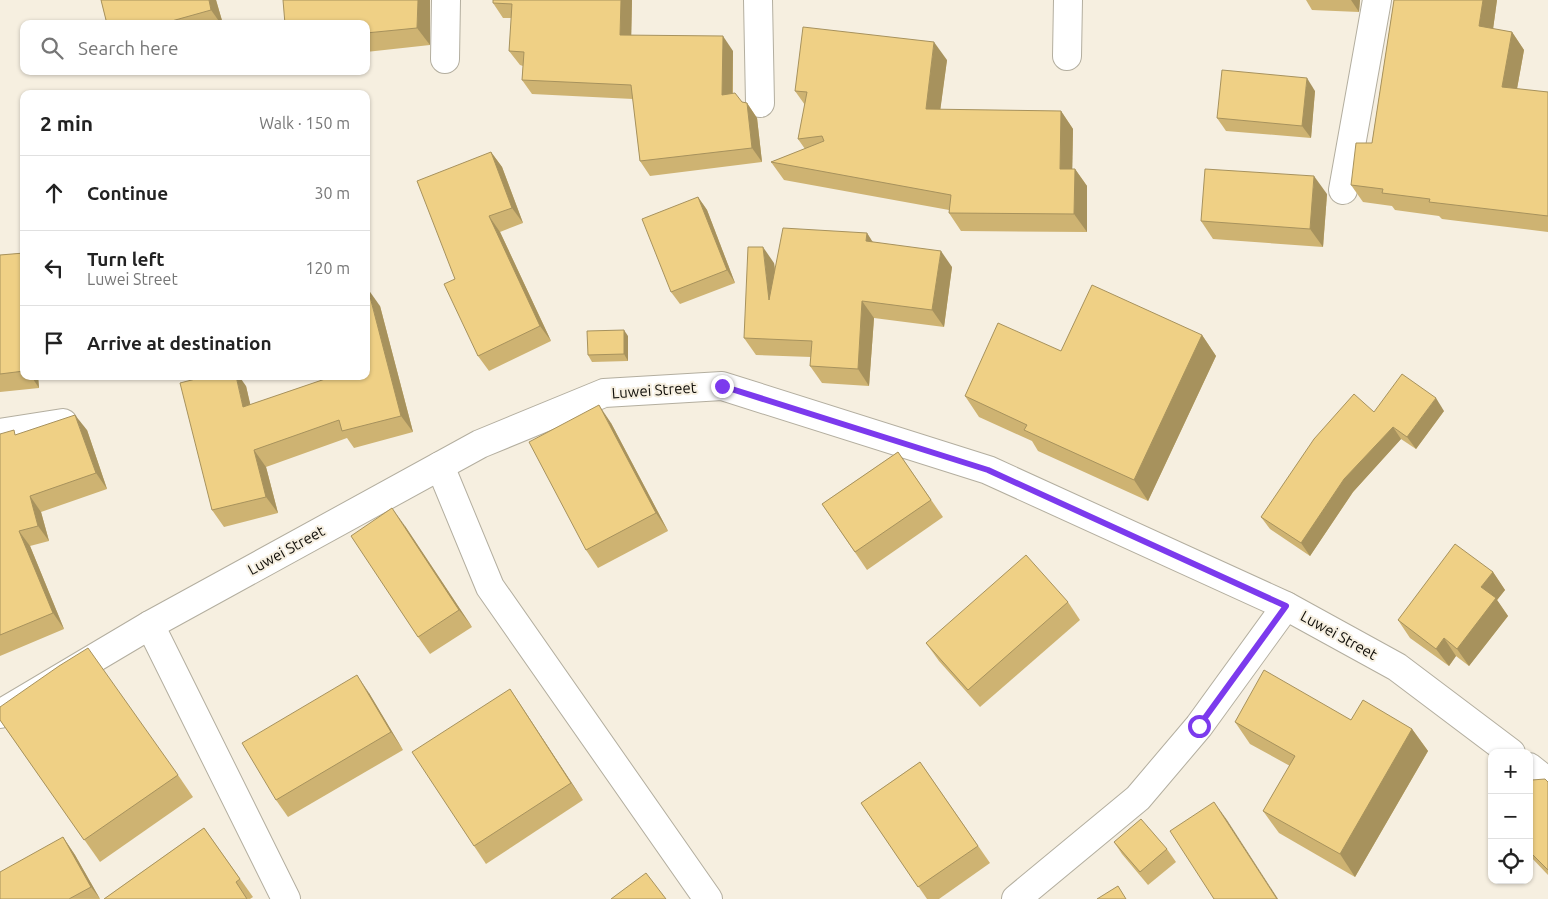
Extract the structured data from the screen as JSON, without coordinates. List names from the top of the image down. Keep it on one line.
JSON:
{"streets":{"street":["Luwei Street"]},"page":{"search":"Search here","heading":["2 min","Walk · 150 m"],"list":[["Continue","30 m"],["Turn left","Luwei Street","120 m"],"Arrive at destination"],"map_buttons":["+","−"]}}
